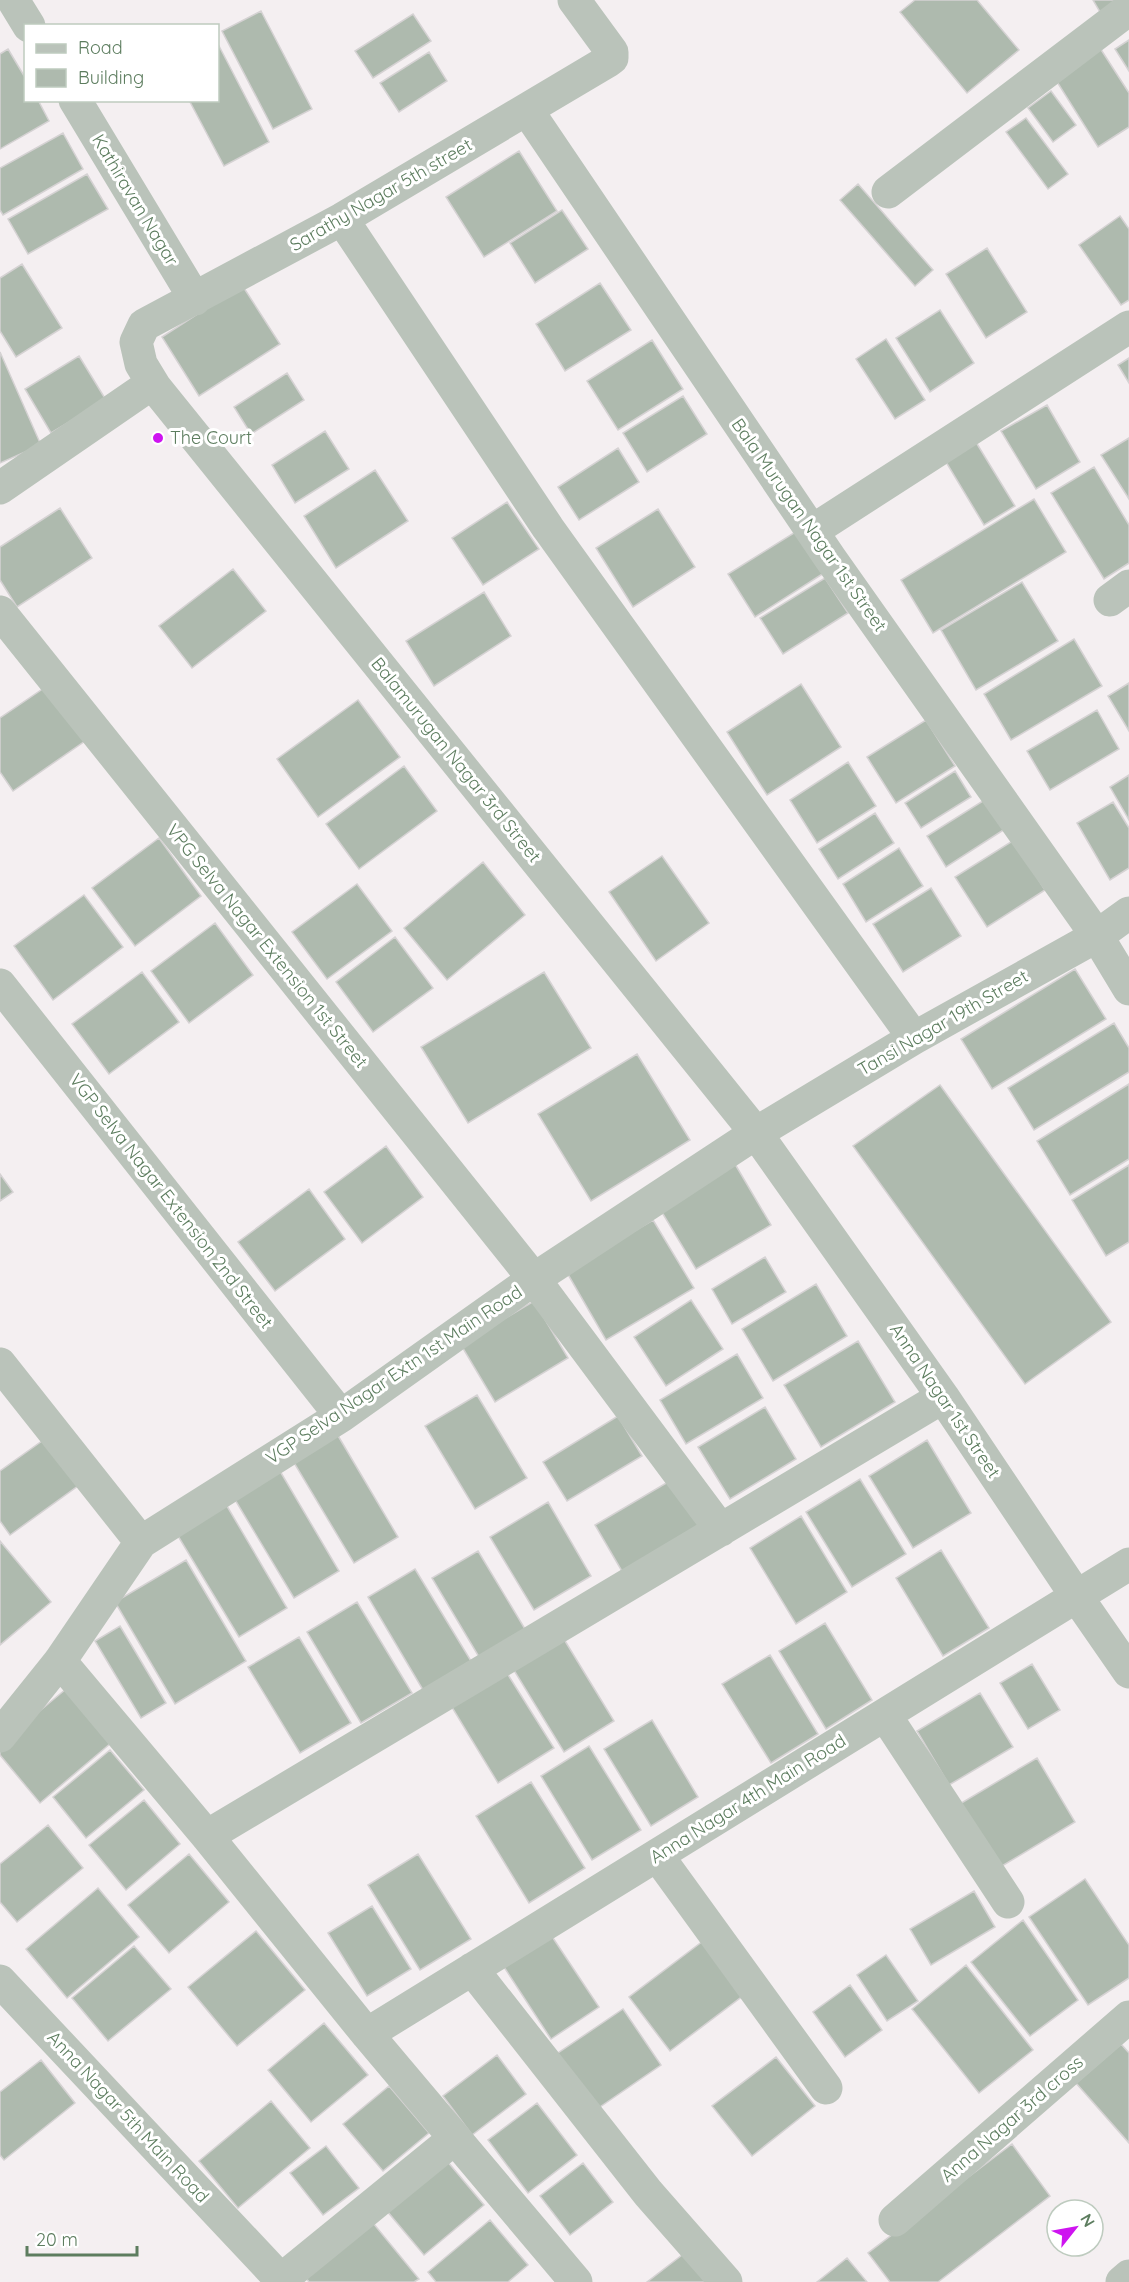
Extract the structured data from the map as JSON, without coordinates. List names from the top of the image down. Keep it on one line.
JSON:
{"streets":{"street":["Sarathy Nagar 5th street","Kathiravan Nagar","Bala Murugan Nagar 1st Street","Balamurugan Nagar 3rd Street","VPG Selva Nagar Extension 1st Street","Tansi Nagar 19th Street","VGP Selva Nagar Extension 2nd Street","VGP Selva Nagar Extn 1st Main Road","Anna Nagar 1st Street","Anna Nagar 4th Main Road","Anna Nagar 5th Main Road","Anna Nagar 3rd cross"]},"crossings":[["Sarathy Nagar 5th street","Kathiravan Nagar"],["Sarathy Nagar 5th street","Bala Murugan Nagar 1st Street"],["Sarathy Nagar 5th street","Balamurugan Nagar 3rd Street"],["Bala Murugan Nagar 1st Street","Tansi Nagar 19th Street"],["Balamurugan Nagar 3rd Street","Tansi Nagar 19th Street"],["Balamurugan Nagar 3rd Street","VGP Selva Nagar Extn 1st Main Road"],["Balamurugan Nagar 3rd Street","Anna Nagar 1st Street"],["VPG Selva Nagar Extension 1st Street","VGP Selva Nagar Extn 1st Main Road"],["Tansi Nagar 19th Street","VGP Selva Nagar Extn 1st Main Road"],["Tansi Nagar 19th Street","Anna Nagar 1st Street"],["VGP Selva Nagar Extension 2nd Street","VGP Selva Nagar Extn 1st Main Road"],["VGP Selva Nagar Extn 1st Main Road","Anna Nagar 1st Street"],["Anna Nagar 1st Street","Anna Nagar 4th Main Road"]],"places":["The Court"],"legend":["Road","Building"],"scale_bar":"20 m","north":"top right"}
